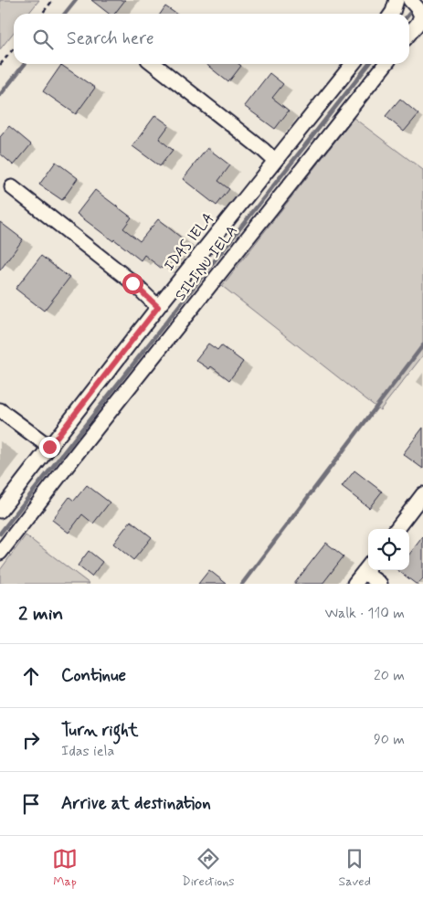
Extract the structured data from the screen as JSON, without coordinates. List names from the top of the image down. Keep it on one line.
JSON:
{"streets":{"street":["IDAS IELA","SILIŅU IELA"]},"page":{"search":"Search here","heading":["2 min","Walk · 110 m"],"list":[["Continue","20 m"],["Turn right","Idas iela","90 m"],"Arrive at destination"],"nav":["Map","Directions","Saved"]}}
